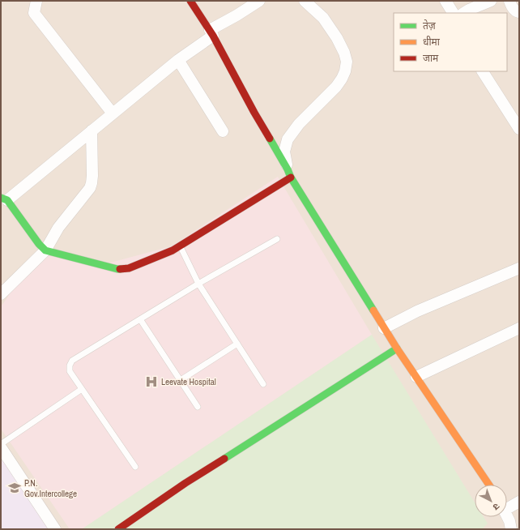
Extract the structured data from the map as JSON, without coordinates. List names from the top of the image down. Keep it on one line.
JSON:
{"places":{"hospital":["Leevate Hospital"],"school or university":["P.N. Gov.Intercollege"]},"legend":["तेज़","धीमा","जाम"],"north":"bottom right"}
